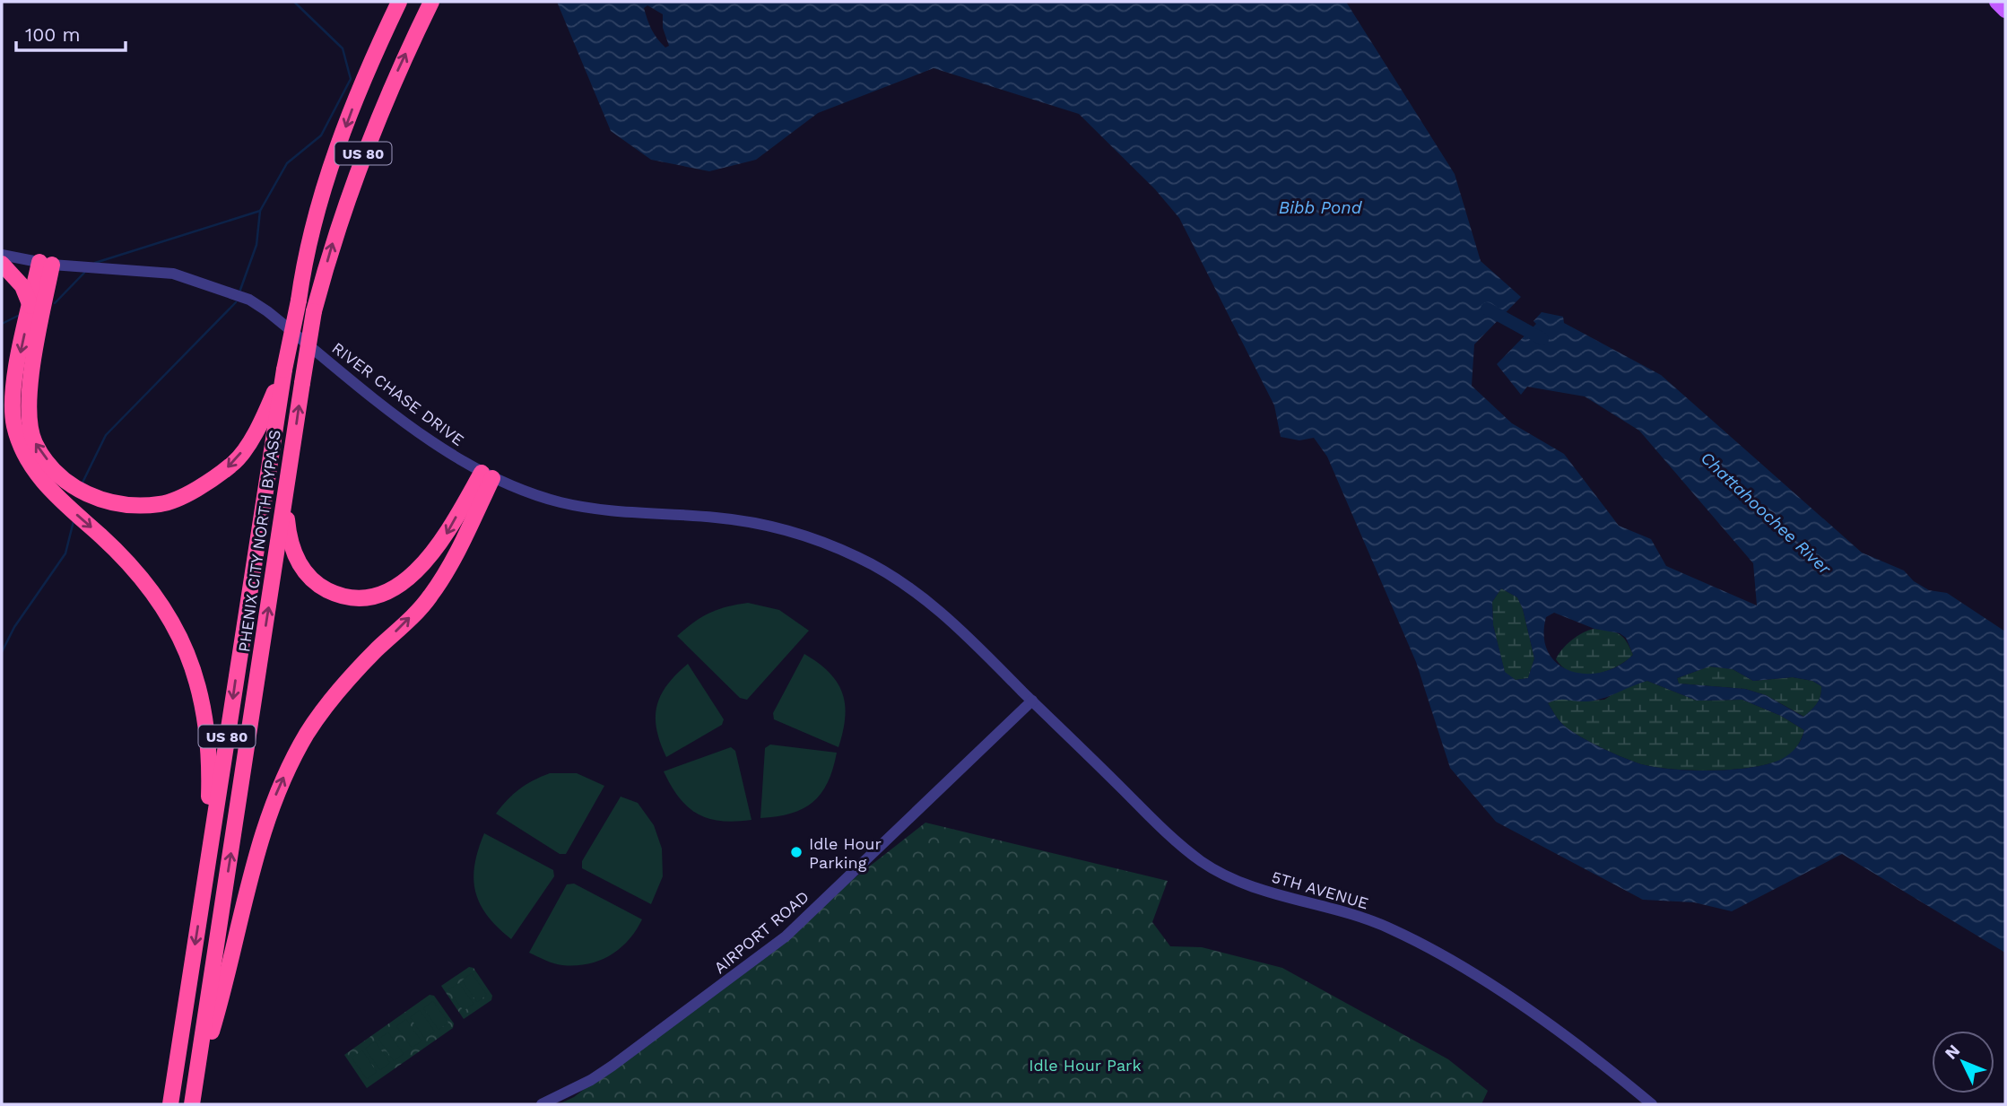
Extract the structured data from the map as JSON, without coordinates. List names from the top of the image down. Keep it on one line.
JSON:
{"streets":{"highway":["US 80","PHENIX CITY NORTH BYPASS"],"street":["RIVER CHASE DRIVE","5TH AVENUE","AIRPORT ROAD"]},"crossings":[["RIVER CHASE DRIVE","5TH AVENUE"],["RIVER CHASE DRIVE","AIRPORT ROAD"],["5TH AVENUE","AIRPORT ROAD"]],"water":["Bibb Pond","Chattahoochee River"],"parks":["Idle Hour Park"],"places":["Idle Hour Parking"],"scale_bar":"100 m","north":"top left"}
